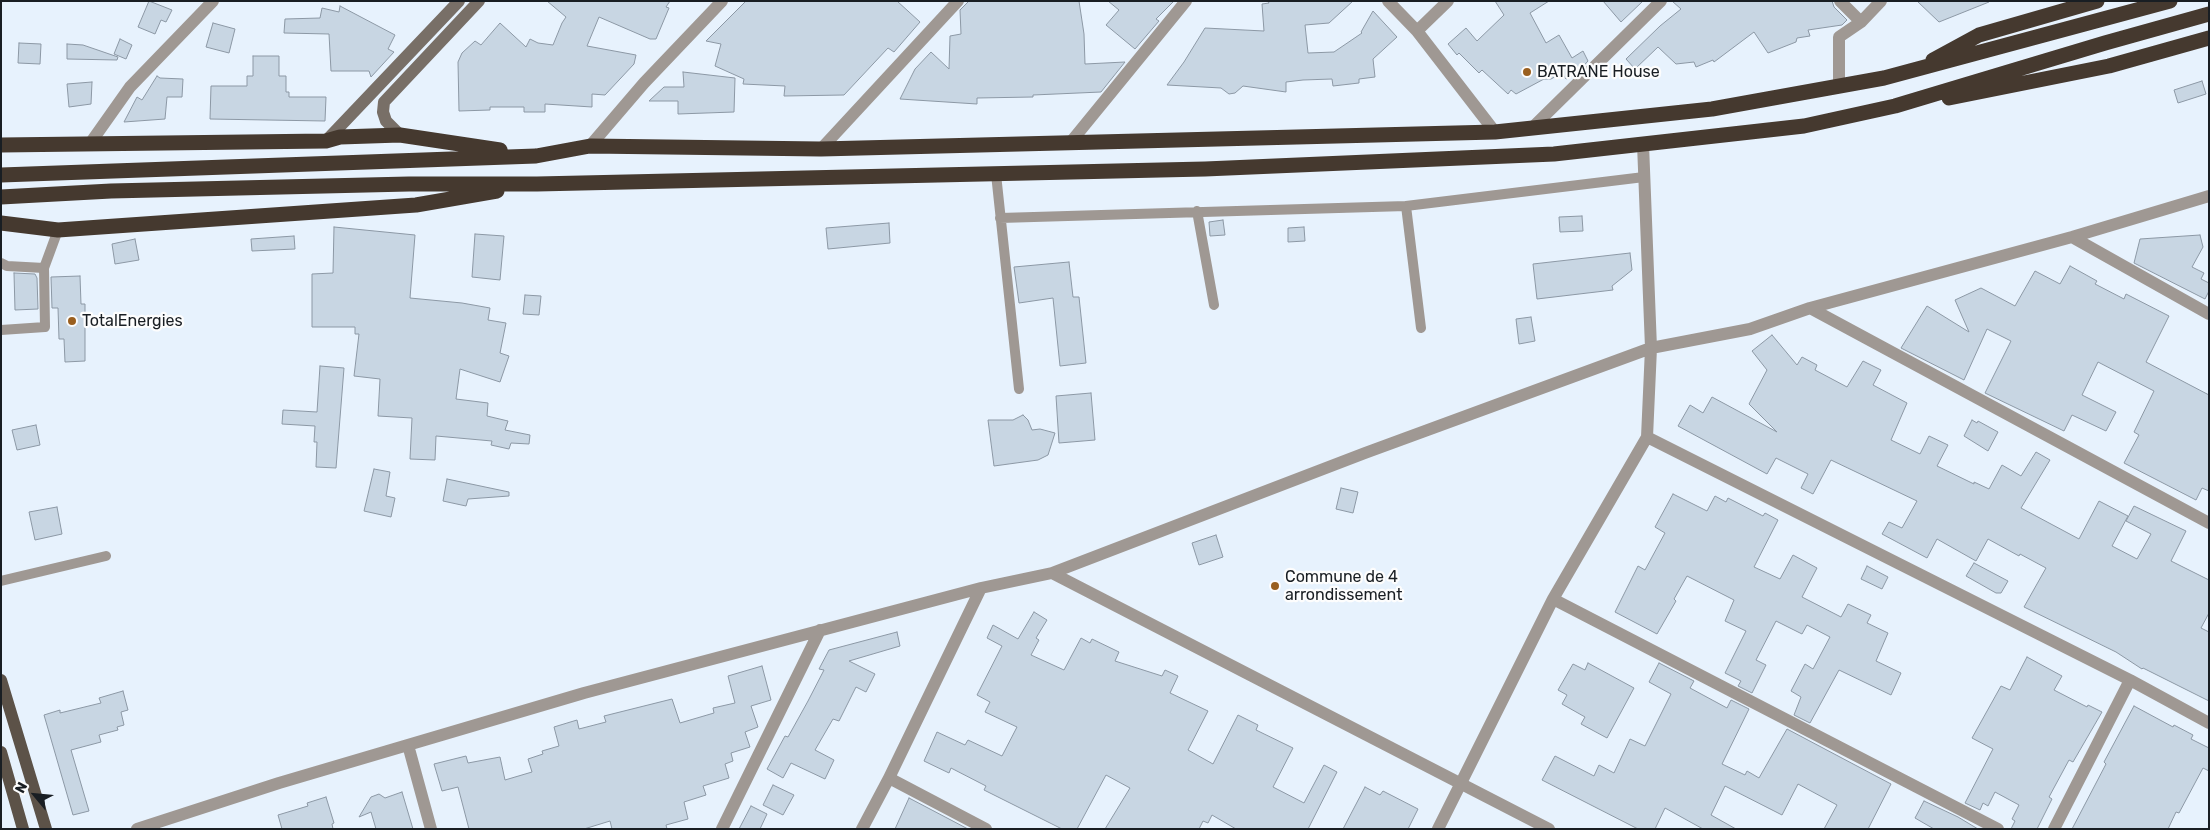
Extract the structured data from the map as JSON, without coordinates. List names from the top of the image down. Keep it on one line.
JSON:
{"places":["BATRANE House","TotalEnergies","Commune de 4 arrondissement"],"north":"top left"}
